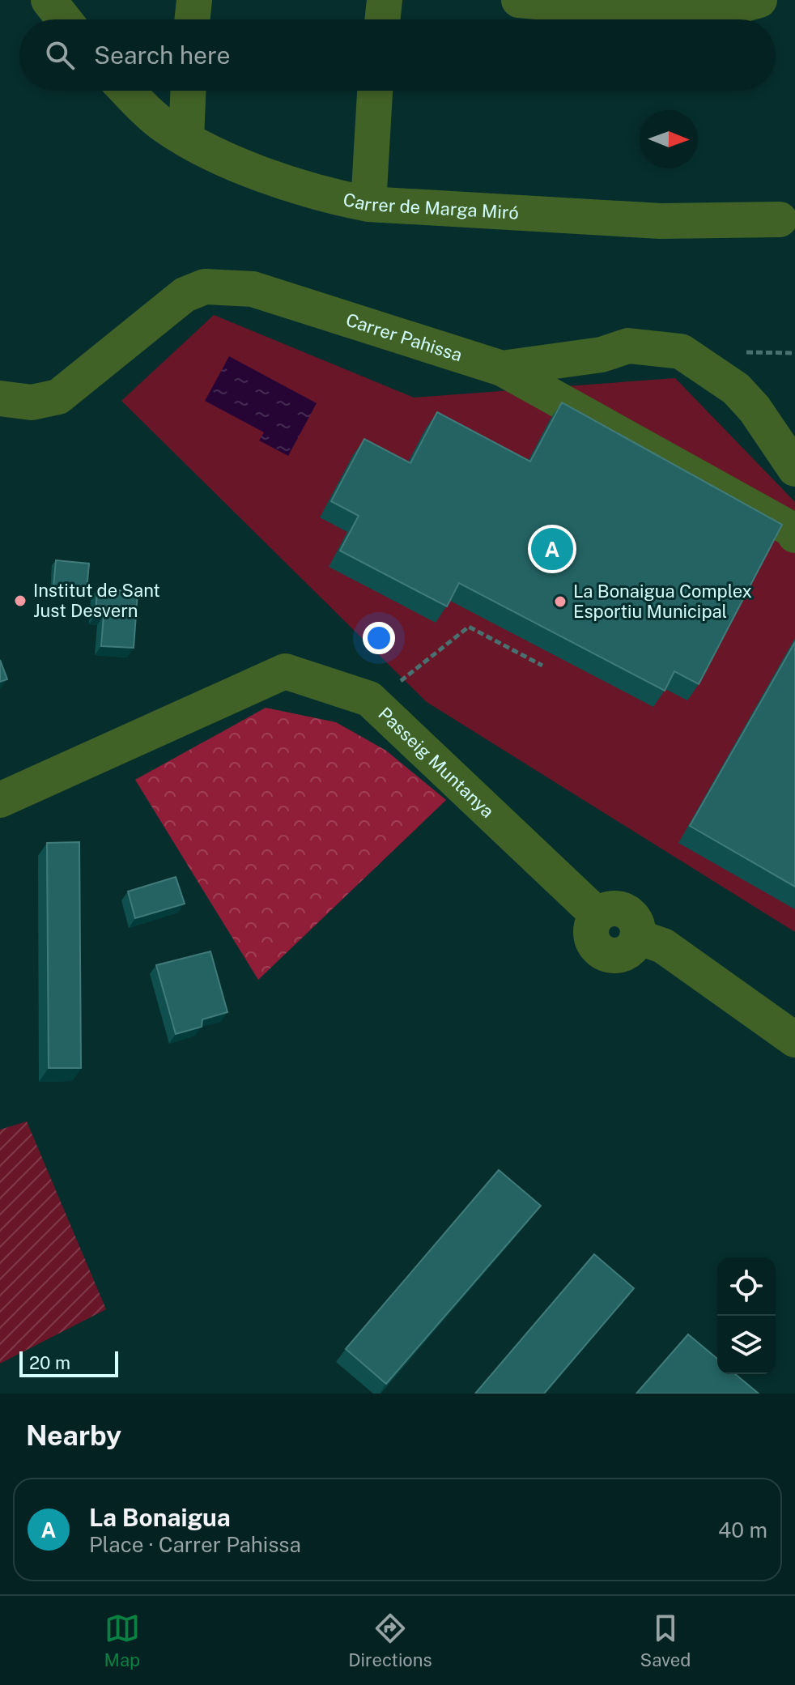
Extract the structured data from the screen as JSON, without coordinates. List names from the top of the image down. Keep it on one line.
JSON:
{"streets":{"street":["Carrer de Marga Miró","Carrer Pahissa","Passeig Muntanya"]},"places":["Institut de Sant Just Desvern","La Bonaigua Complex Esportiu Municipal"],"scale_bar":"20 m","north":"right","page":{"search":"Search here","pins":"A","scale":"20 m","heading":"Nearby","list":[{"mark":"A","name":"La Bonaigua","note":"Place · Carrer Pahissa","value":"40 m"}],"nav":["Map","Directions","Saved"]}}
